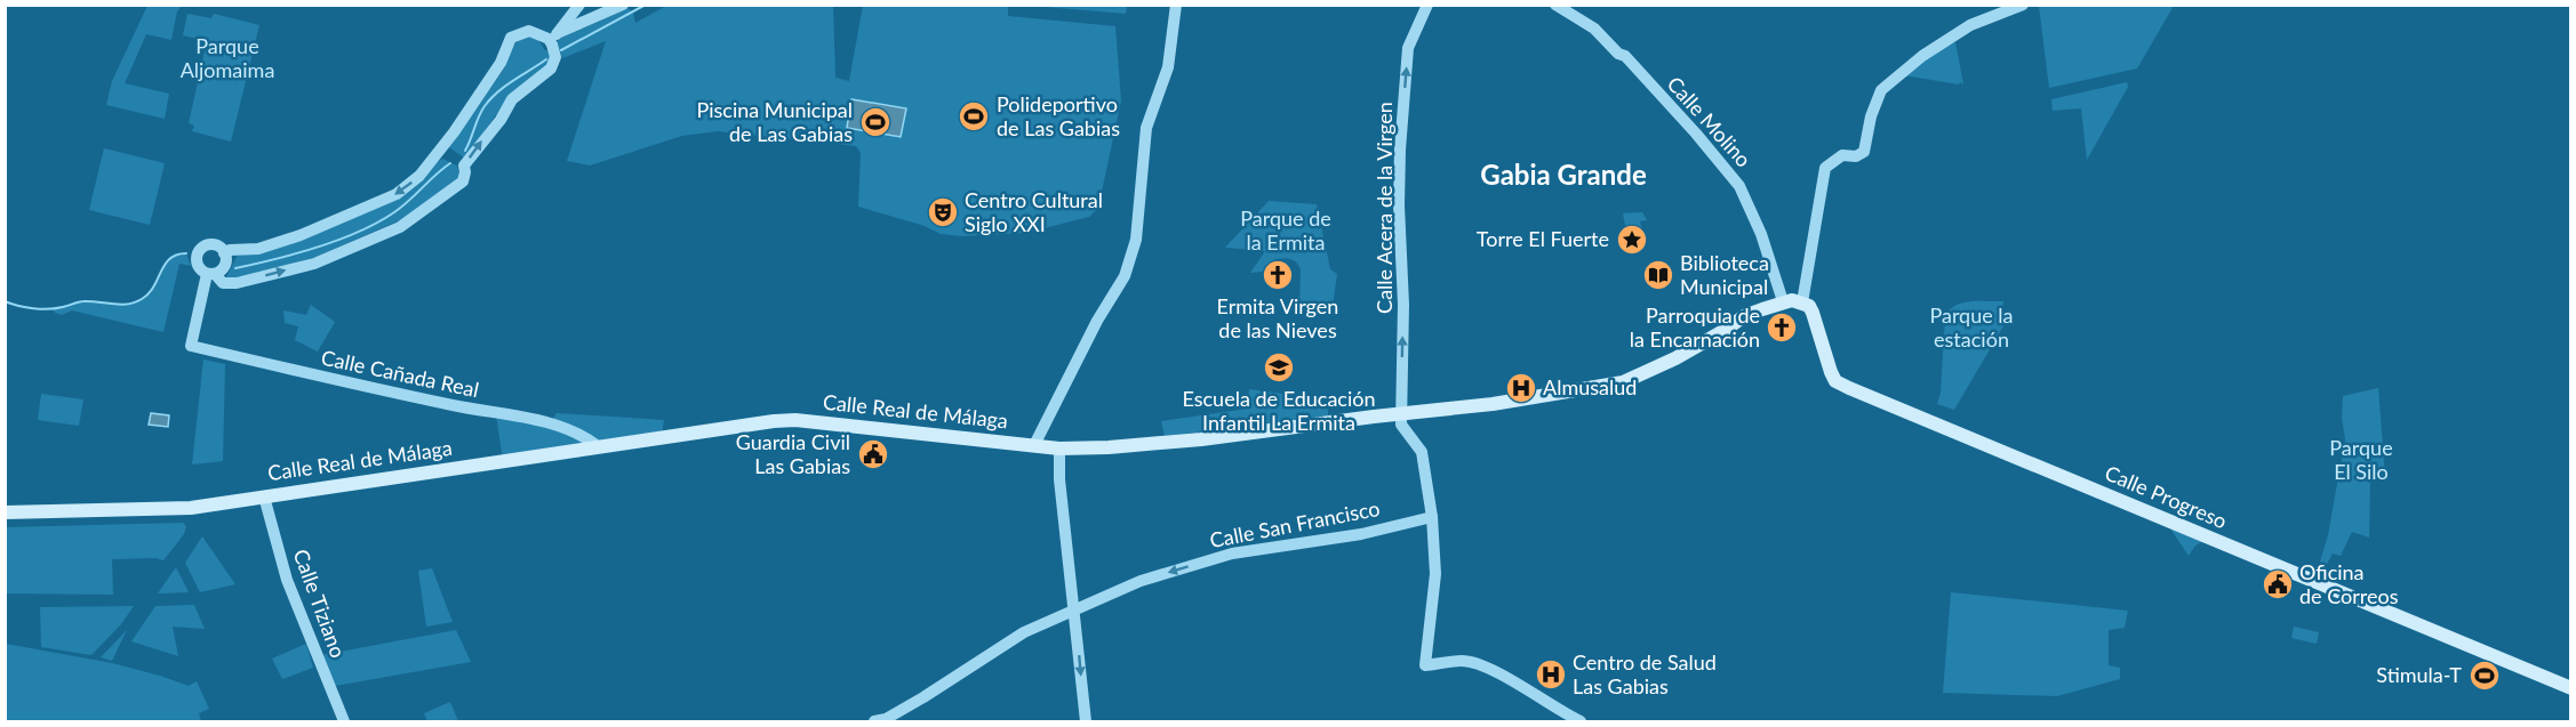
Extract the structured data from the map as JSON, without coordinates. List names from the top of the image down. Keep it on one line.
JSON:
{"streets":{"main road":["Calle Real de Málaga","Calle Progreso"],"street":["Calle Molino","Calle Acera de la Virgen","Calle Cañada Real","Calle San Francisco","Calle Tiziano"]},"crossings":[["Calle Molino","Calle Real de Málaga"],["Calle Acera de la Virgen","Calle Real de Málaga"],["Calle Cañada Real","Calle Real de Málaga"],["Calle Real de Málaga","Calle Progreso"],["Calle Real de Málaga","Calle Tiziano"]],"one_way":["Calle Acera de la Virgen","Calle San Francisco"],"districts":["Gabia Grande"],"parks":["Parque Aljomaima","Parque de la Ermita","Parque la estación","Parque El Silo"],"places":{"sports":["Polideportivo de Las Gabias","Piscina Municipal de Las Gabias","Stimula-T"],"theatre":["Centro Cultural Siglo XXI"],"place":["Torre El Fuerte"],"church":["Ermita Virgen de las Nieves","Parroquia de la Encarnación"],"library":["Biblioteca Municipal"],"school or university":["Escuela de Educación Infantil La Ermita"],"hospital":["Almusalud","Centro de Salud Las Gabias"],"public building":["Guardia Civil Las Gabias","Oficina de Correos"]}}
